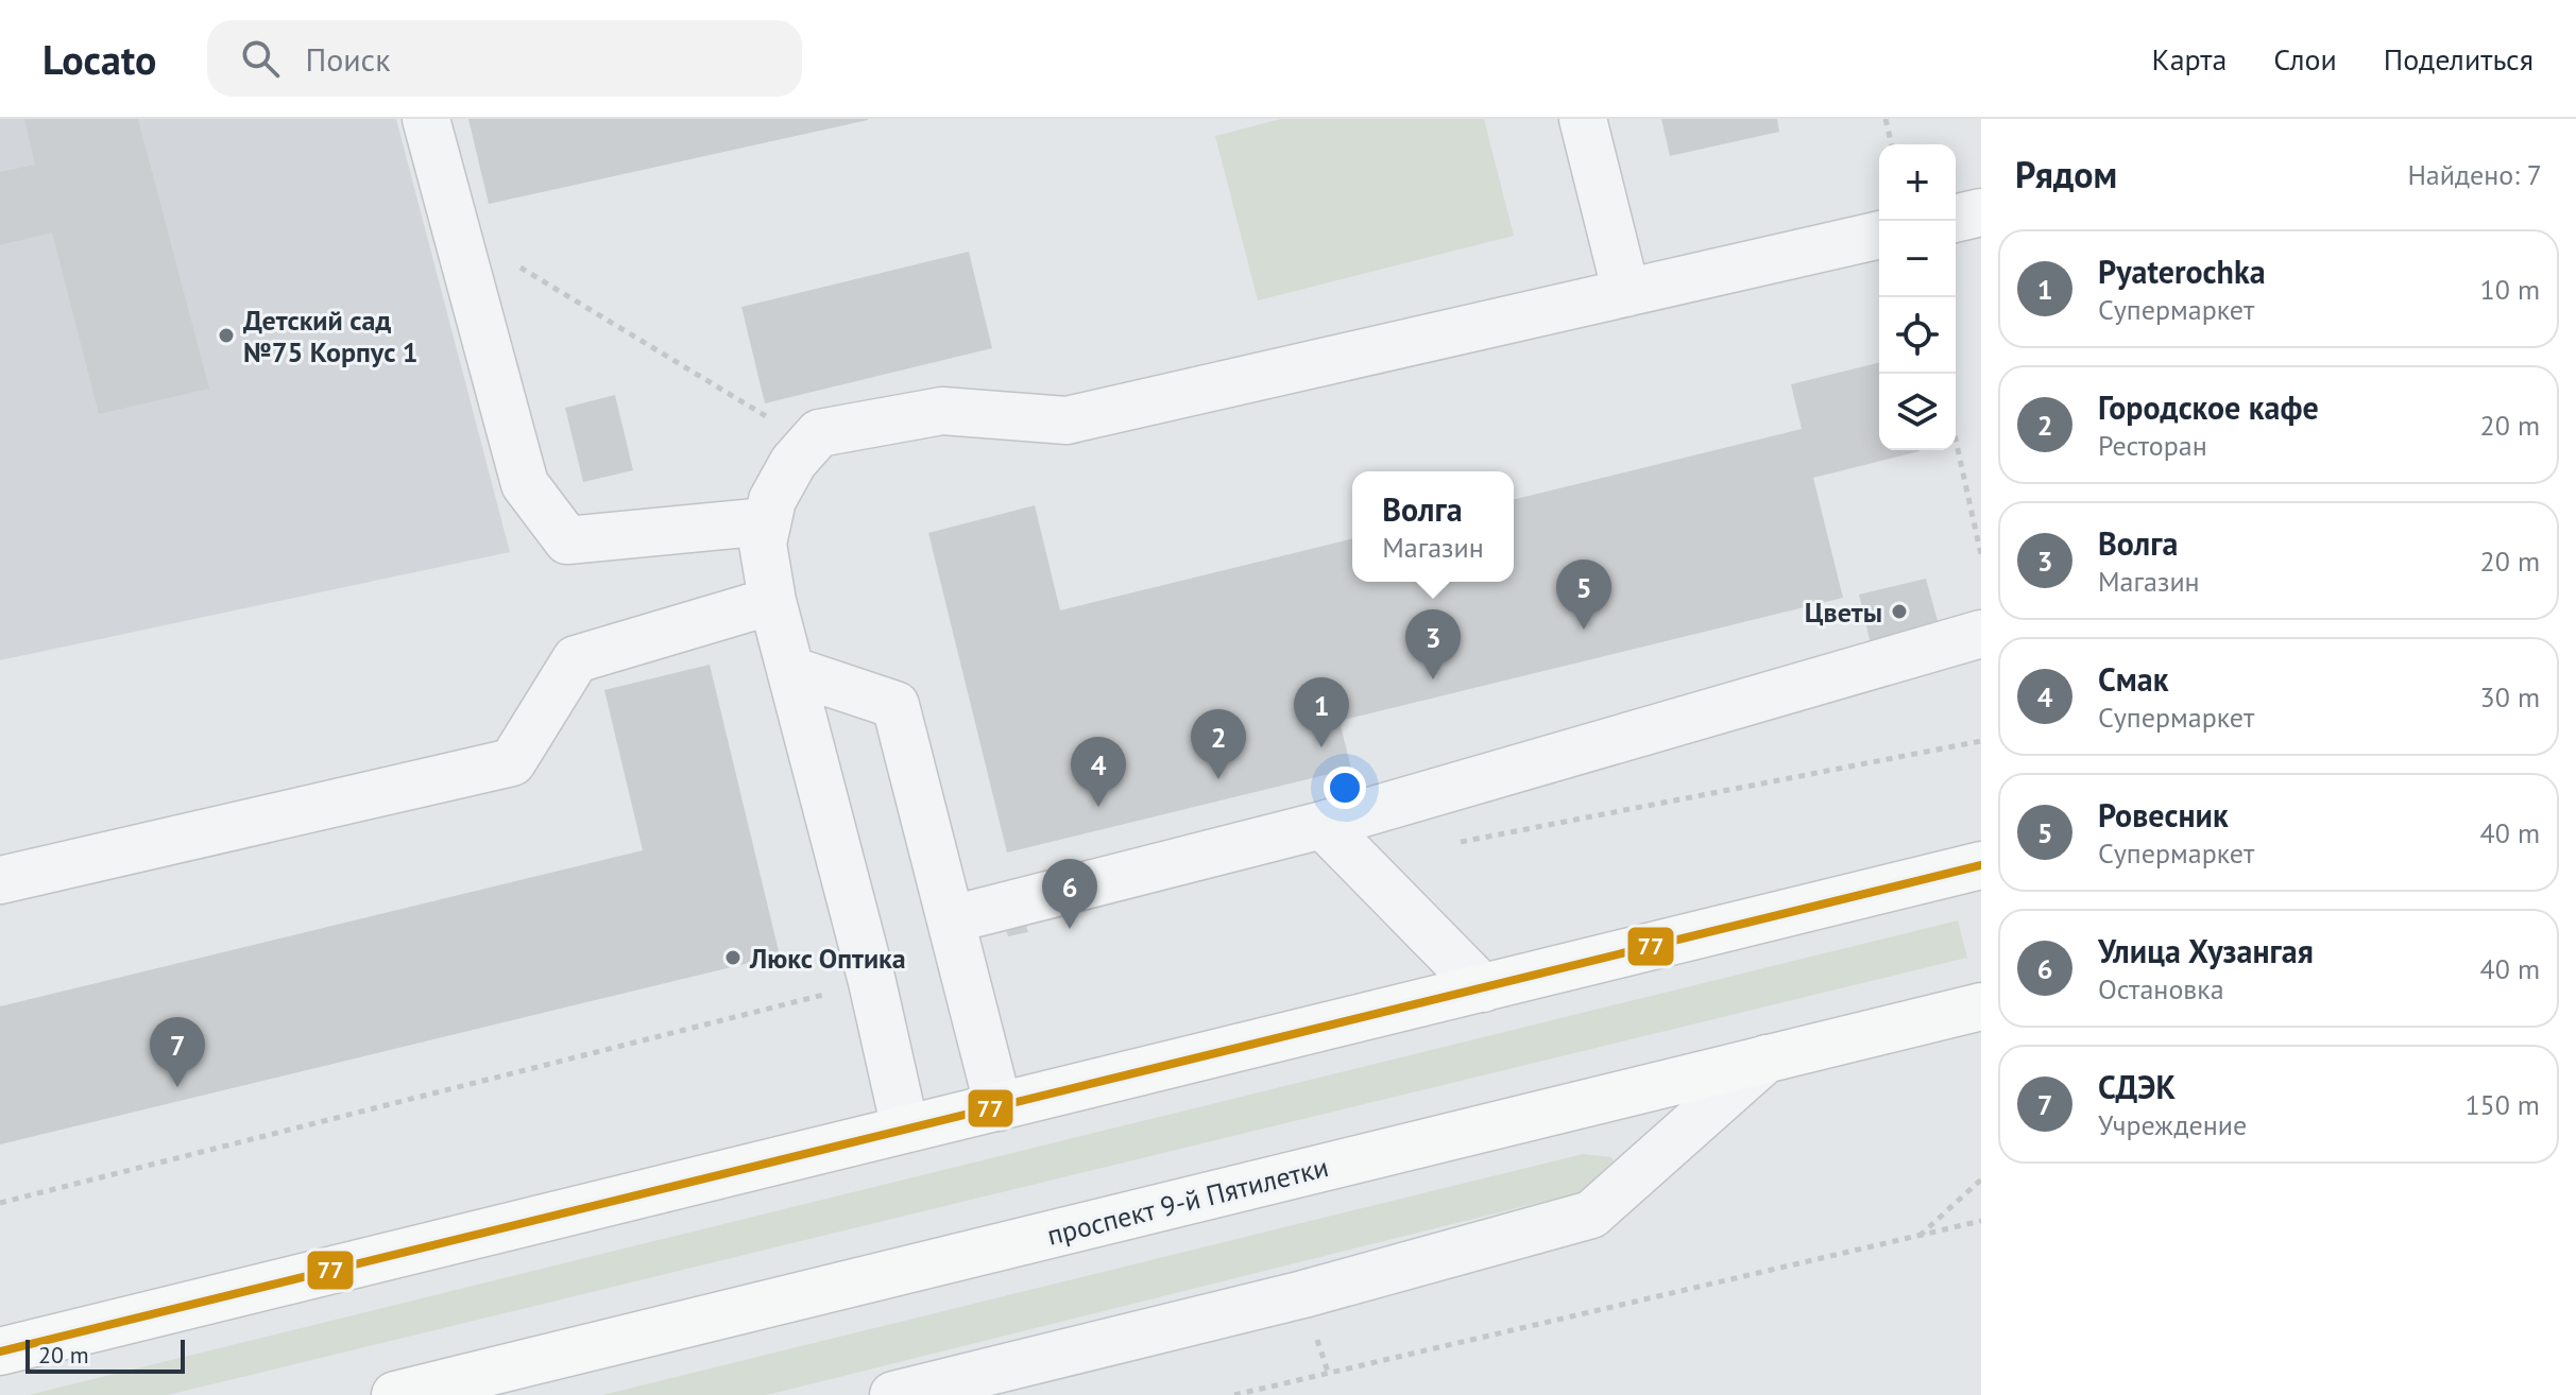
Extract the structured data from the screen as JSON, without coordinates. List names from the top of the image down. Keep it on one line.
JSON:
{"streets":{"main road":["проспект 9-й Пятилетки"]},"places":["Детский сад №75 Корпус 1","Цветы","Люкс Оптика"],"lines":["transit line 77"],"scale_bar":"20 m","page":{"header":"Locato","search":"Поиск","nav":["Карта","Слои","Поделиться"],"heading":["Рядом","Найдено: 7"],"map_buttons":["+","−"],"list":[{"mark":"1","name":"Pyaterochka","note":"Супермаркет","value":"10 m"},{"mark":"2","name":"Городское кафе","note":"Ресторан","value":"20 m"},{"mark":"3","name":"Волга","note":"Магазин","value":"20 m"},{"mark":"4","name":"Смак","note":"Супермаркет","value":"30 m"},{"mark":"5","name":"Ровесник","note":"Супермаркет","value":"40 m"},{"mark":"6","name":"Улица Хузангая","note":"Остановка","value":"40 m"},{"mark":"7","name":"СДЭК","note":"Учреждение","value":"150 m"}],"popup":["Волга","Магазин"],"pins":["5","3","1","2","4","6","7"],"scale":"20 m"}}
